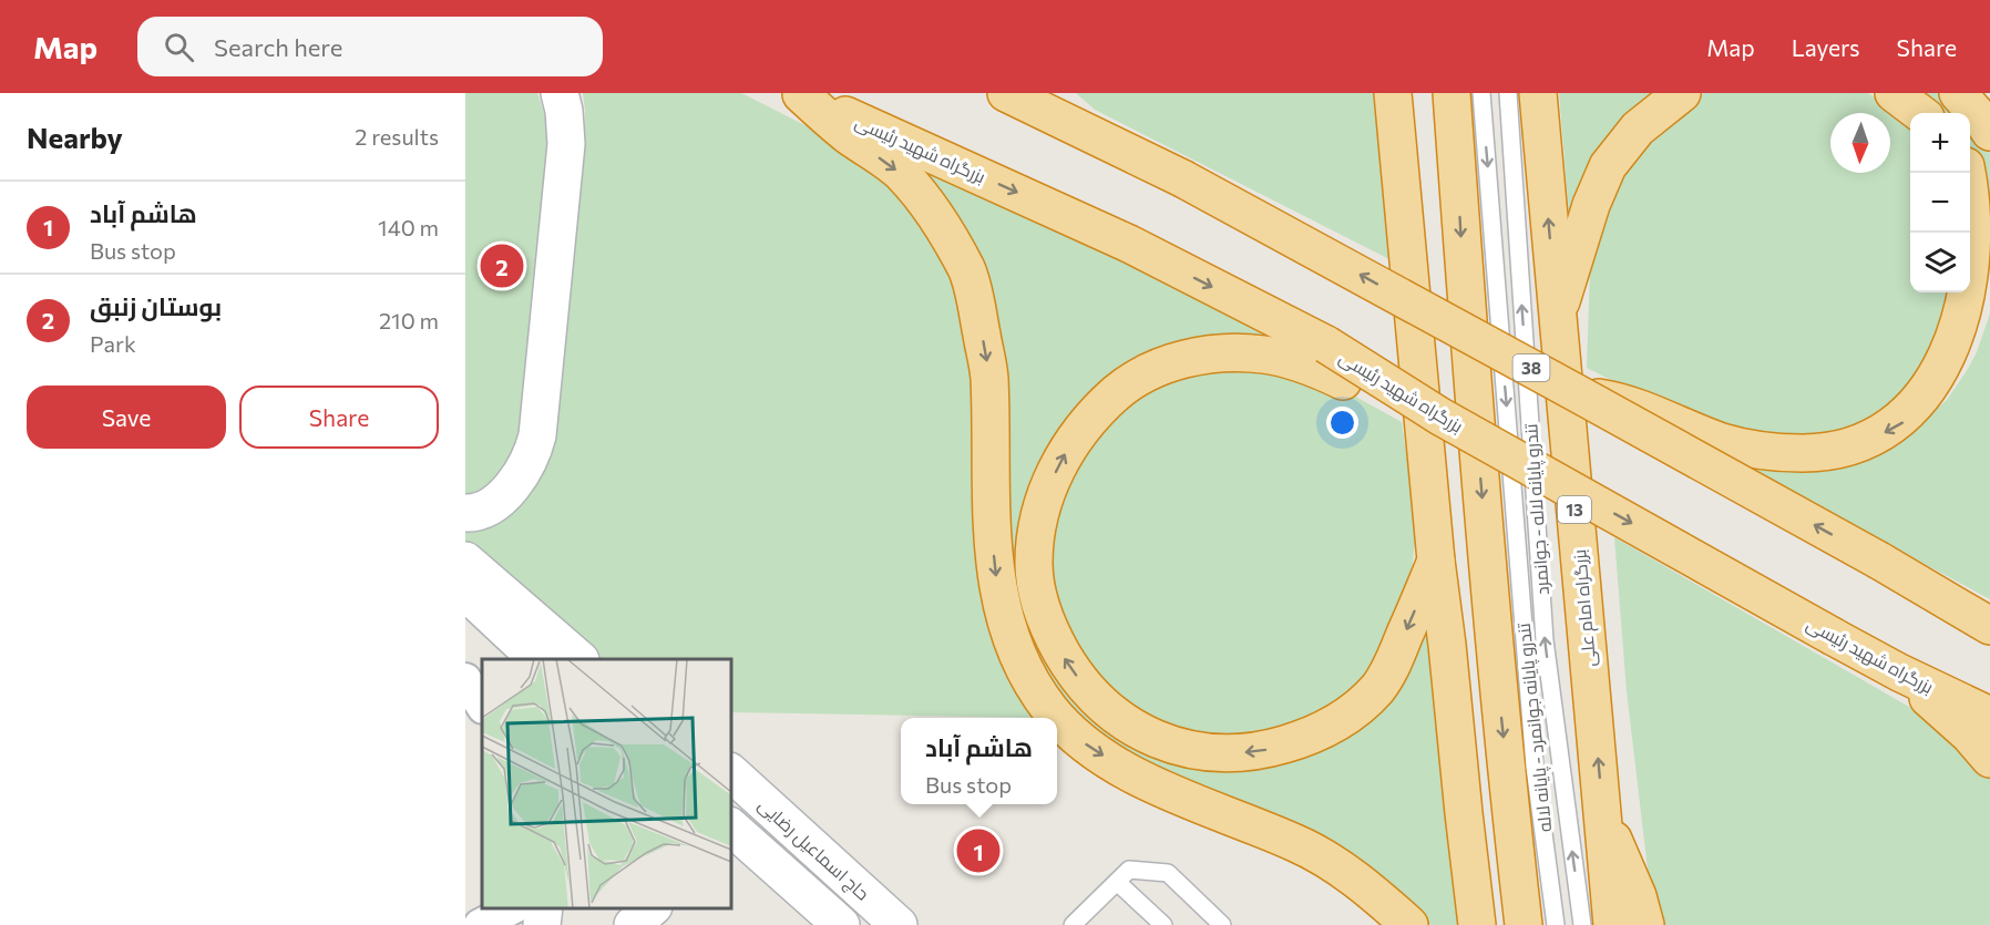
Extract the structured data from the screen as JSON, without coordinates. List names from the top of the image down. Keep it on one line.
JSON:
{"streets":{"highway":["بزرگراه شهید رئیسی","38","13","بزرگراه امام علی"],"main road":["حاج اسماعیل رضایی"],"lane":["تندرو پایانه لاله - جوانمرد","تندرو پایانه جوانمرد - پایانه لاله"]},"one_way":["تندرو پایانه لاله - جوانمرد","تندرو پایانه جوانمرد - پایانه لاله"],"north":"bottom","page":{"header":"Map","search":"Search here","nav":["Map","Layers","Share"],"heading":["Nearby","2 results"],"map_buttons":["+","−"],"list":[{"mark":"1","name":"هاشم آباد","note":"Bus stop","value":"140 m"},{"mark":"2","name":"بوستان زنبق","note":"Park","value":"210 m"}],"pins":["2","1"],"buttons":["Save","Share"],"popup":["هاشم آباد","Bus stop"]}}
